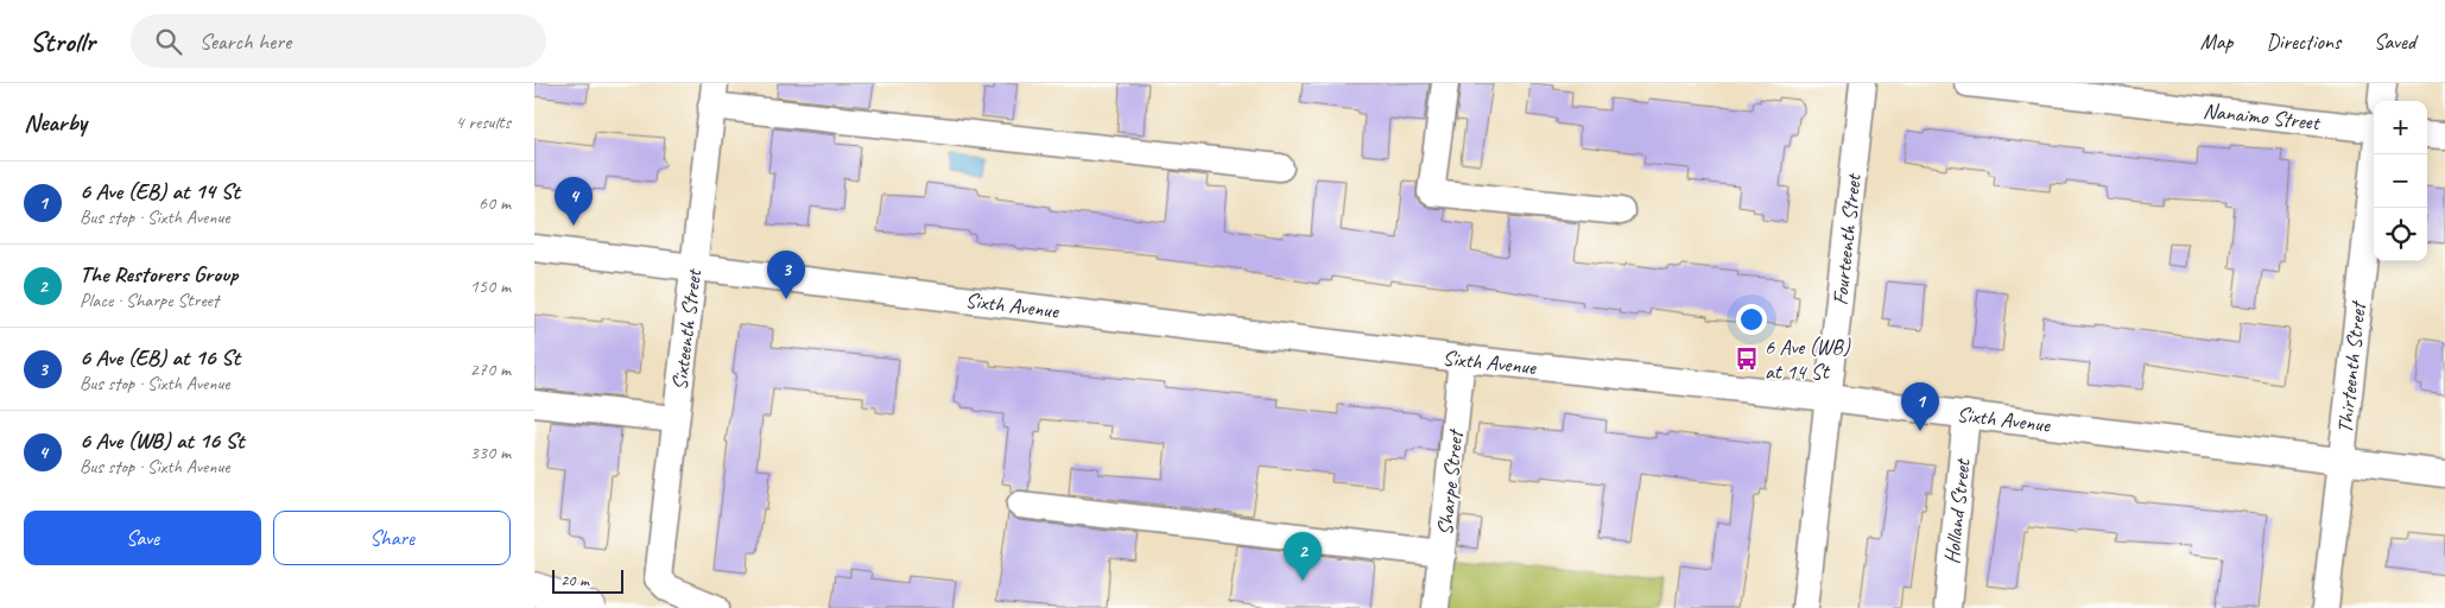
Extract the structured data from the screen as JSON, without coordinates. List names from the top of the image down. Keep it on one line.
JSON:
{"streets":{"street":["Nanaimo Street","Fourteenth Street","Sixth Avenue","Sixteenth Street","Thirteenth Street","Sharpe Street","Holland Street"]},"crossings":[["Fourteenth Street","Sixth Avenue"],["Sixth Avenue","Sixteenth Street"],["Sixth Avenue","Thirteenth Street"],["Sixth Avenue","Sharpe Street"],["Sixth Avenue","Holland Street"]],"places":{"bus stop":["6 Ave (WB) at 14 St"]},"scale_bar":"20 m","page":{"header":"Strollr","search":"Search here","nav":["Map","Directions","Saved"],"heading":["Nearby","4 results"],"map_buttons":["+","−"],"list":[{"mark":"1","name":"6 Ave (EB) at 14 St","note":"Bus stop · Sixth Avenue","value":"60 m"},{"mark":"2","name":"The Restorers Group","note":"Place · Sharpe Street","value":"150 m"},{"mark":"3","name":"6 Ave (EB) at 16 St","note":"Bus stop · Sixth Avenue","value":"270 m"},{"mark":"4","name":"6 Ave (WB) at 16 St","note":"Bus stop · Sixth Avenue","value":"330 m"}],"pins":["4","3","1","2"],"buttons":["Save","Share"],"scale":"20 m"}}
